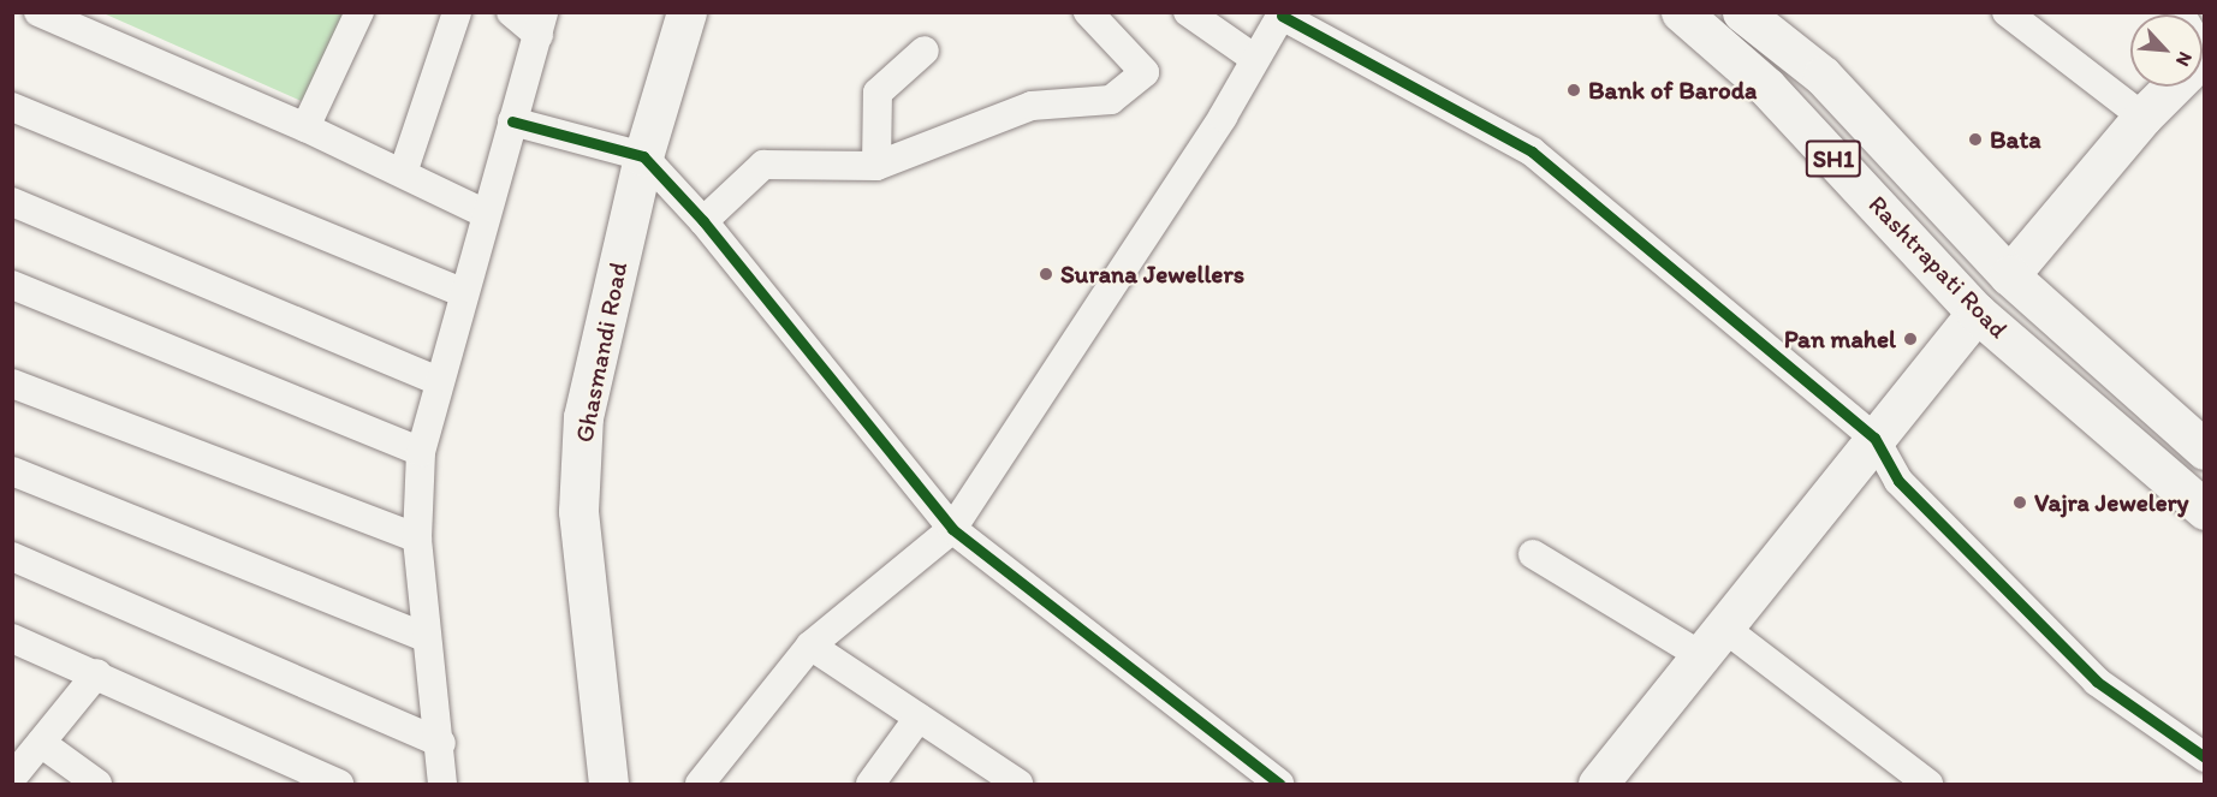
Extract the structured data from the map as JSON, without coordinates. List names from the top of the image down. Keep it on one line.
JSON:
{"streets":{"street":["SH1","Rashtrapati Road","Ghasmandi Road"]},"places":["Bank of Baroda","Bata","Surana Jewellers","Pan mahel","Vajra Jewelery"],"north":"bottom right"}
